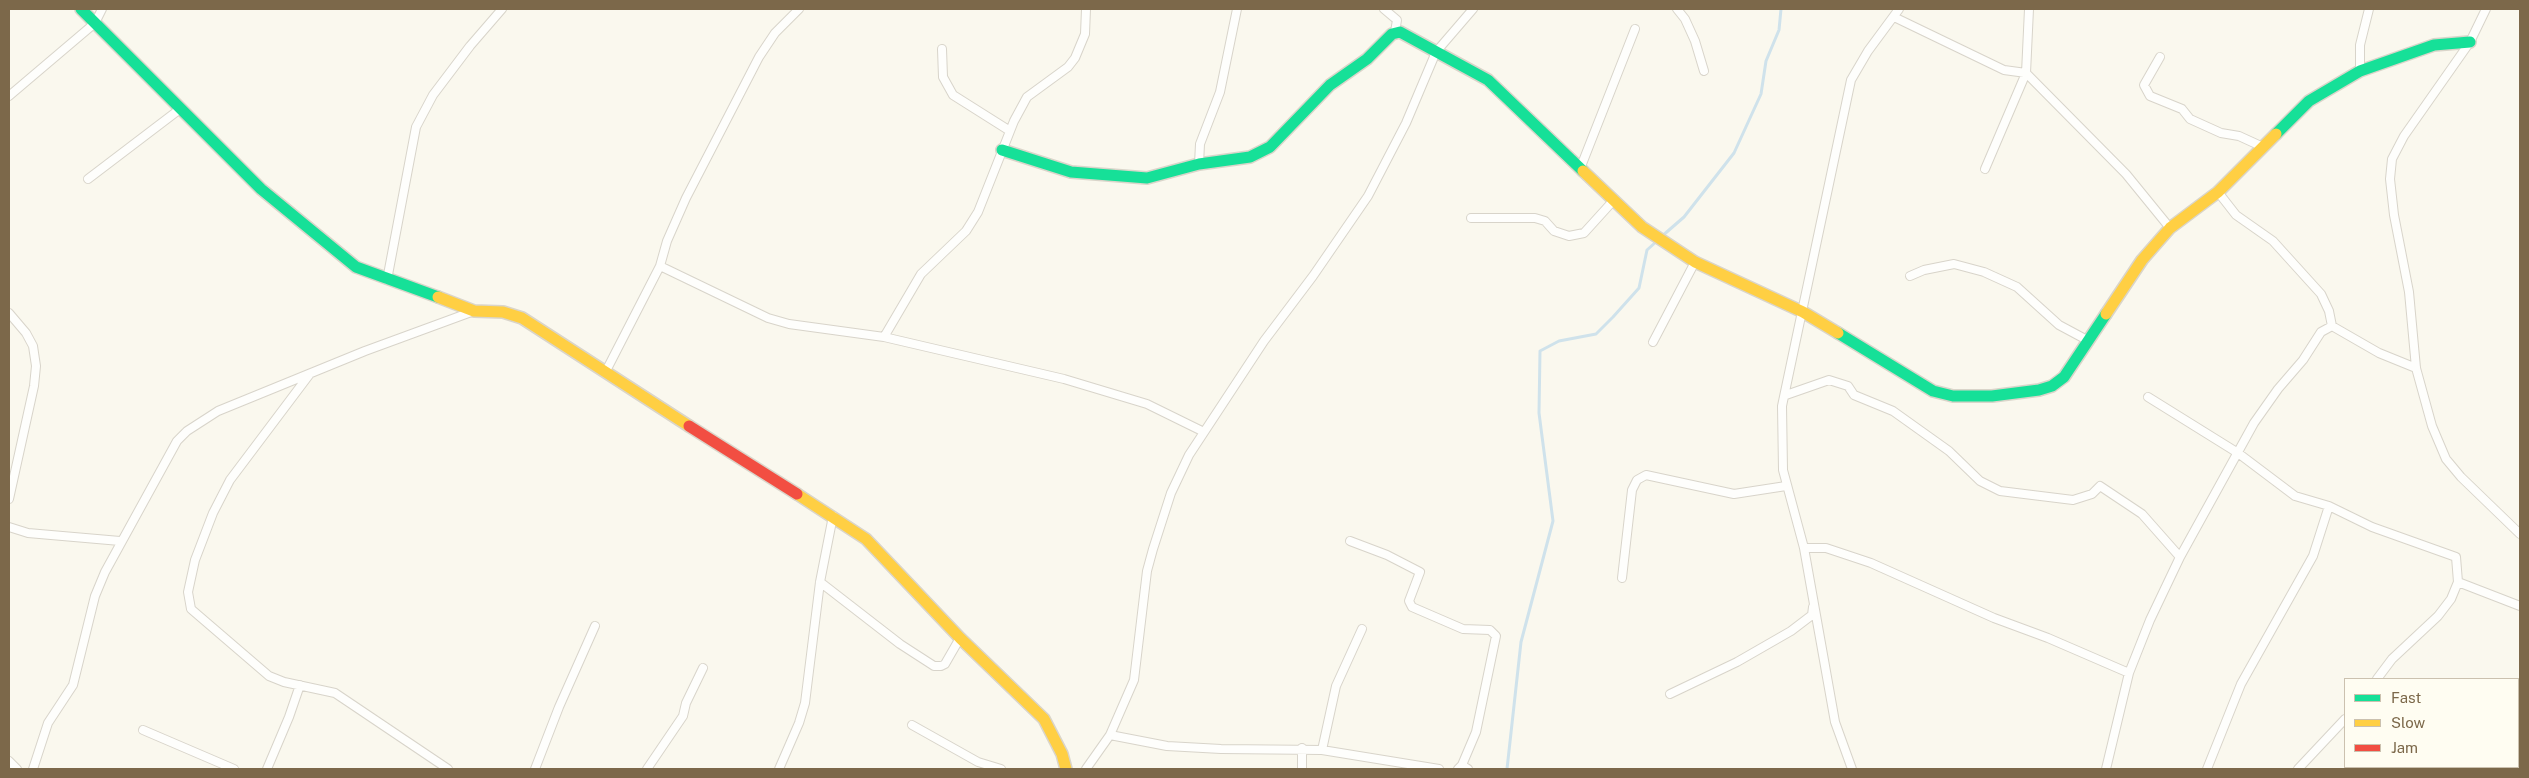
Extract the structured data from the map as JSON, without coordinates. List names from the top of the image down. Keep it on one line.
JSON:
{"legend":["Fast","Slow","Jam"]}
